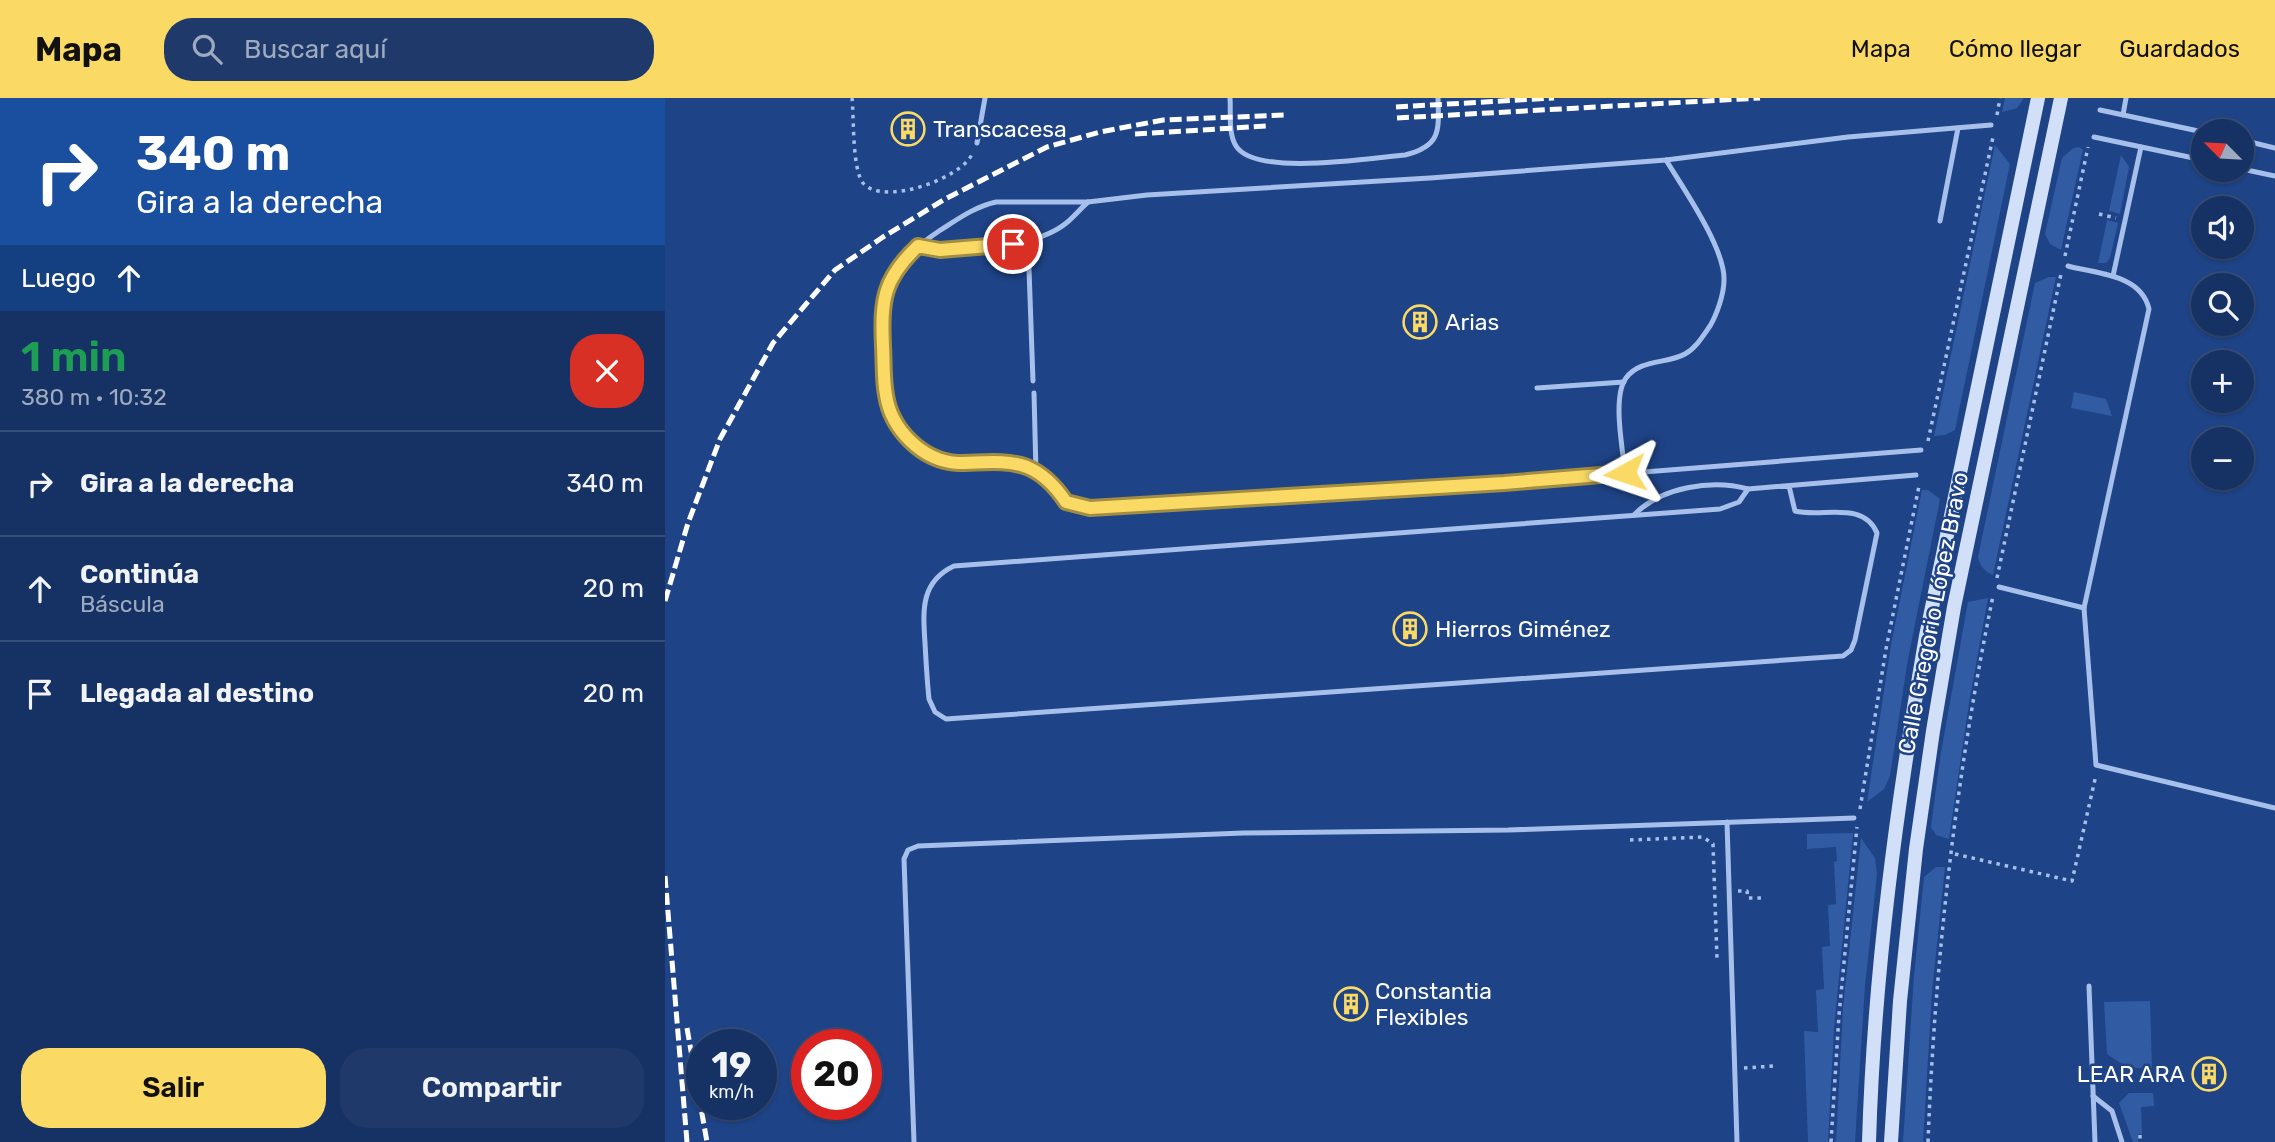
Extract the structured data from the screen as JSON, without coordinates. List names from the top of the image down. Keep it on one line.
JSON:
{"streets":{"main road":["Calle Gregorio López Bravo"]},"places":{"building":["Transcacesa","Arias","Hierros Giménez","Constantia Flexibles","LEAR ARA"]},"north":"top left","page":{"header":"Mapa","search":"Buscar aquí","nav":["Mapa","Cómo llegar","Guardados"],"turn":["340 m","Gira a la derecha"],"map_buttons":["+","−"],"then":"Luego","heading":["1 min","380 m · 10:32"],"list":[{"name":"Gira a la derecha","value":"340 m"},{"name":"Continúa","note":"Báscula","value":"20 m"},{"name":"Llegada al destino","value":"20 m"}],"speed":"19 km/h","limit":"20","buttons":["Salir","Compartir"]}}
